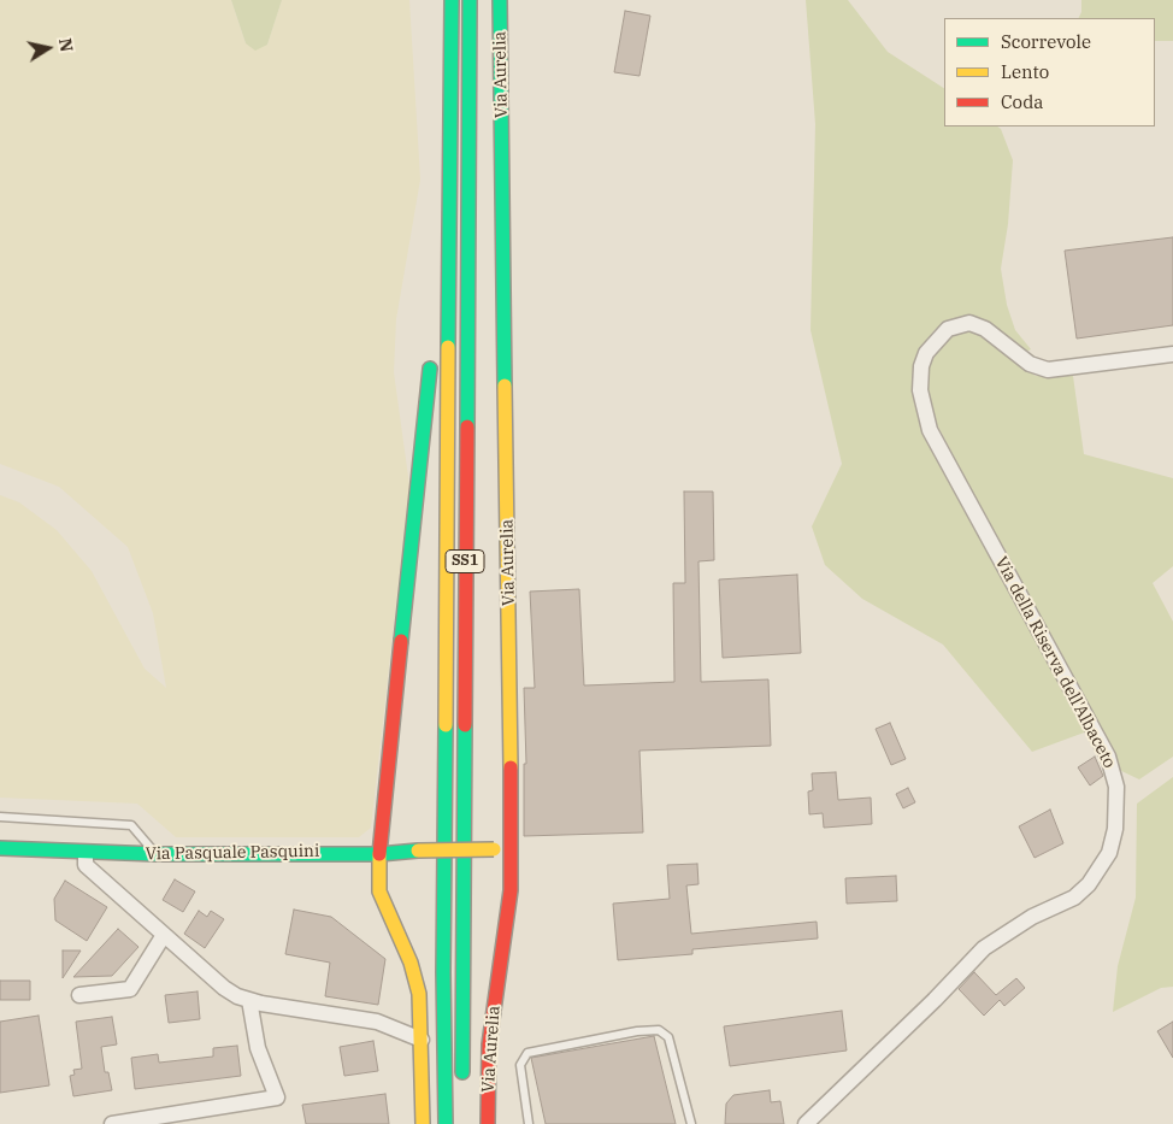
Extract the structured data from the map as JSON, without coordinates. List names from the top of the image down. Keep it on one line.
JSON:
{"streets":{"main road":["Via Aurelia","SS1","Via Pasquale Pasquini"],"street":["Via della Riserva dell'Albaceto"]},"crossings":[["Via Aurelia","Via Pasquale Pasquini"]],"legend":["Scorrevole","Lento","Coda"],"north":"right"}
